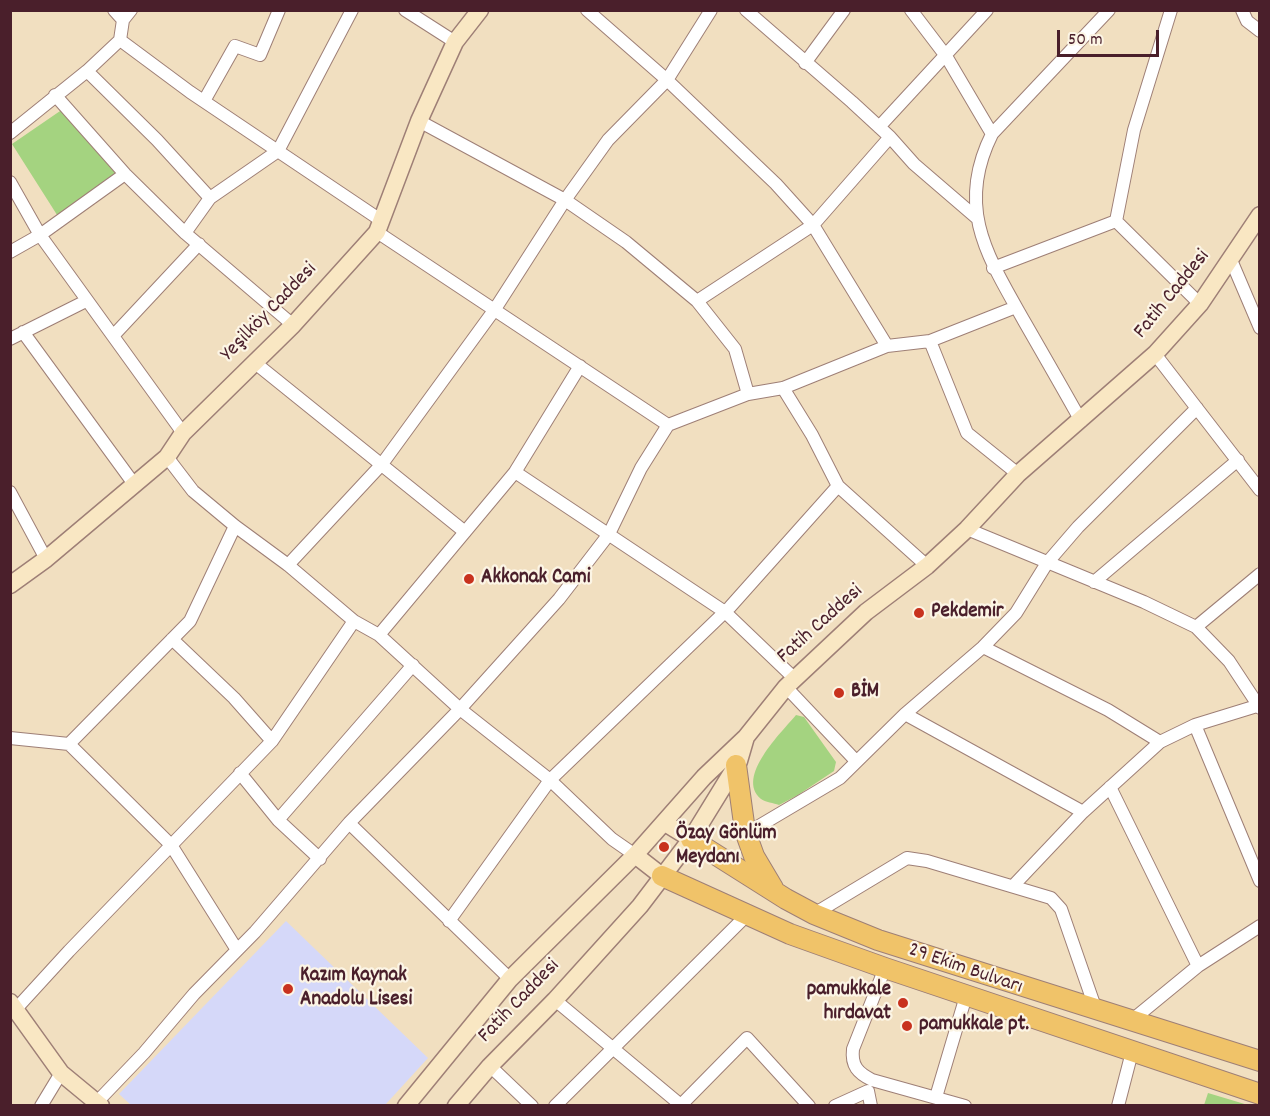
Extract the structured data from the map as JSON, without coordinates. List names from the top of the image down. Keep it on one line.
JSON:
{"streets":{"main road":["Fatih Caddesi","Yeşilköy Caddesi","29 Ekim Bulvarı"]},"crossings":[["Fatih Caddesi","29 Ekim Bulvarı"]],"places":["Akkonak Cami","Pekdemir","BİM","Özay Gönlüm Meydanı","Kazım Kaynak Anadolu Lisesi","pamukkale hırdavat","pamukkale pt."],"scale_bar":"50 m"}
